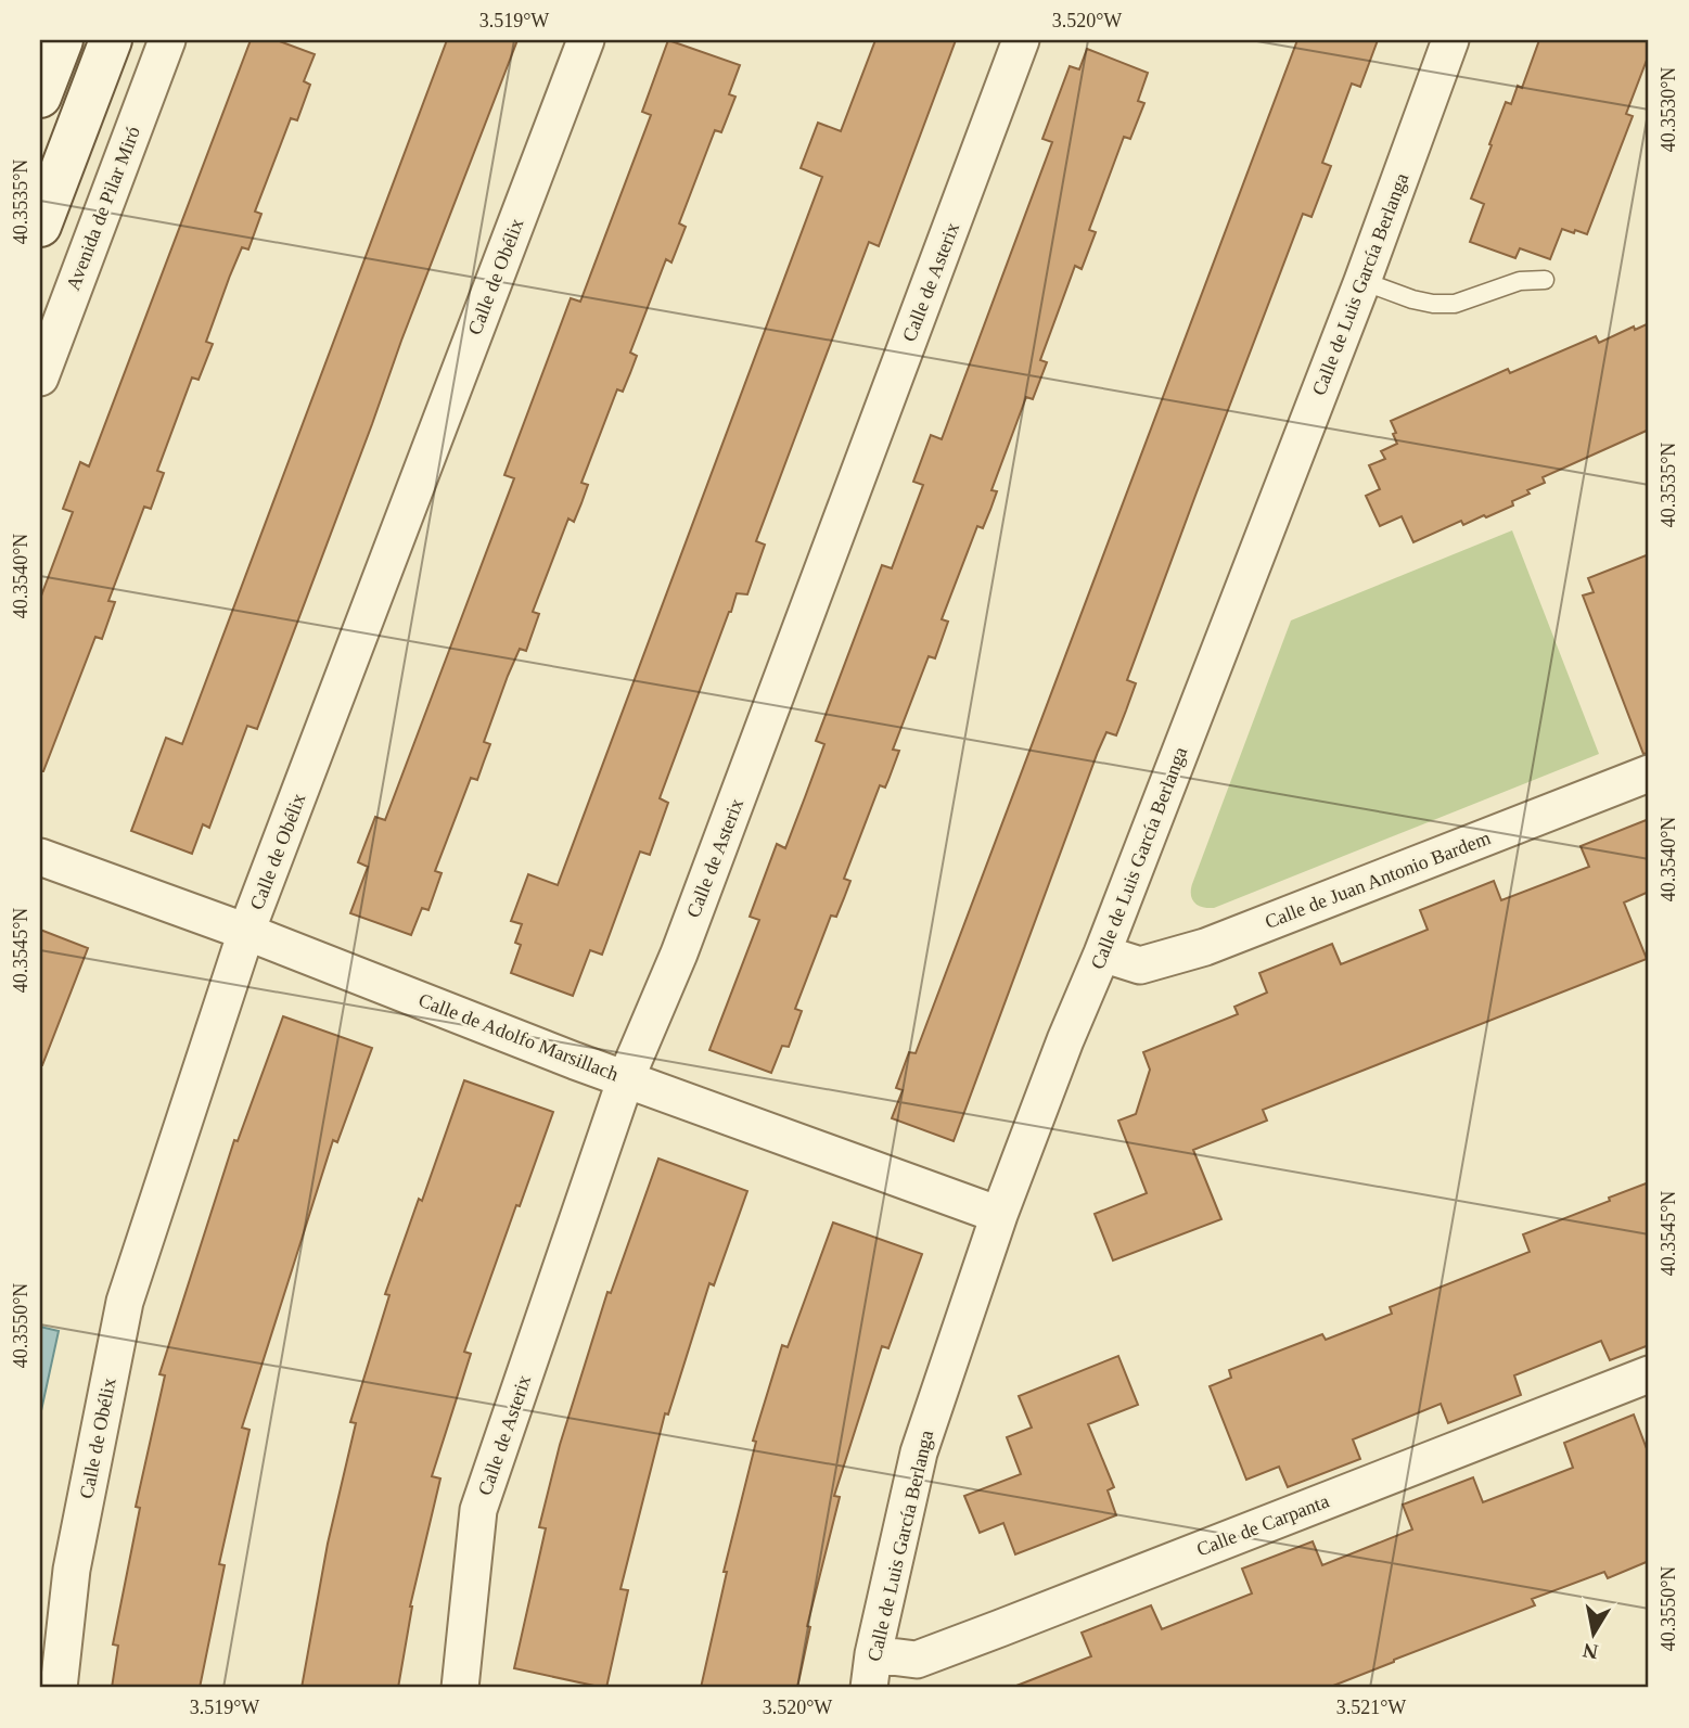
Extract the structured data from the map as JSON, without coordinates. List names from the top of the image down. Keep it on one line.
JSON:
{"streets":{"street":["Avenida de Pilar Miró","Calle de Obélix","Calle de Asterix","Calle de Luis García Berlanga","Calle de Juan Antonio Bardem","Calle de Adolfo Marsillach","Calle de Carpanta"]},"crossings":[["Calle de Obélix","Calle de Adolfo Marsillach"],["Calle de Asterix","Calle de Adolfo Marsillach"],["Calle de Luis García Berlanga","Calle de Juan Antonio Bardem"],["Calle de Luis García Berlanga","Calle de Adolfo Marsillach"],["Calle de Luis García Berlanga","Calle de Carpanta"]],"north":"bottom","coordinates":["3.519°W","3.520°W","40.3530°N","40.3535°N","40.3540°N","40.3545°N","40.3550°N","3.521°W"]}
